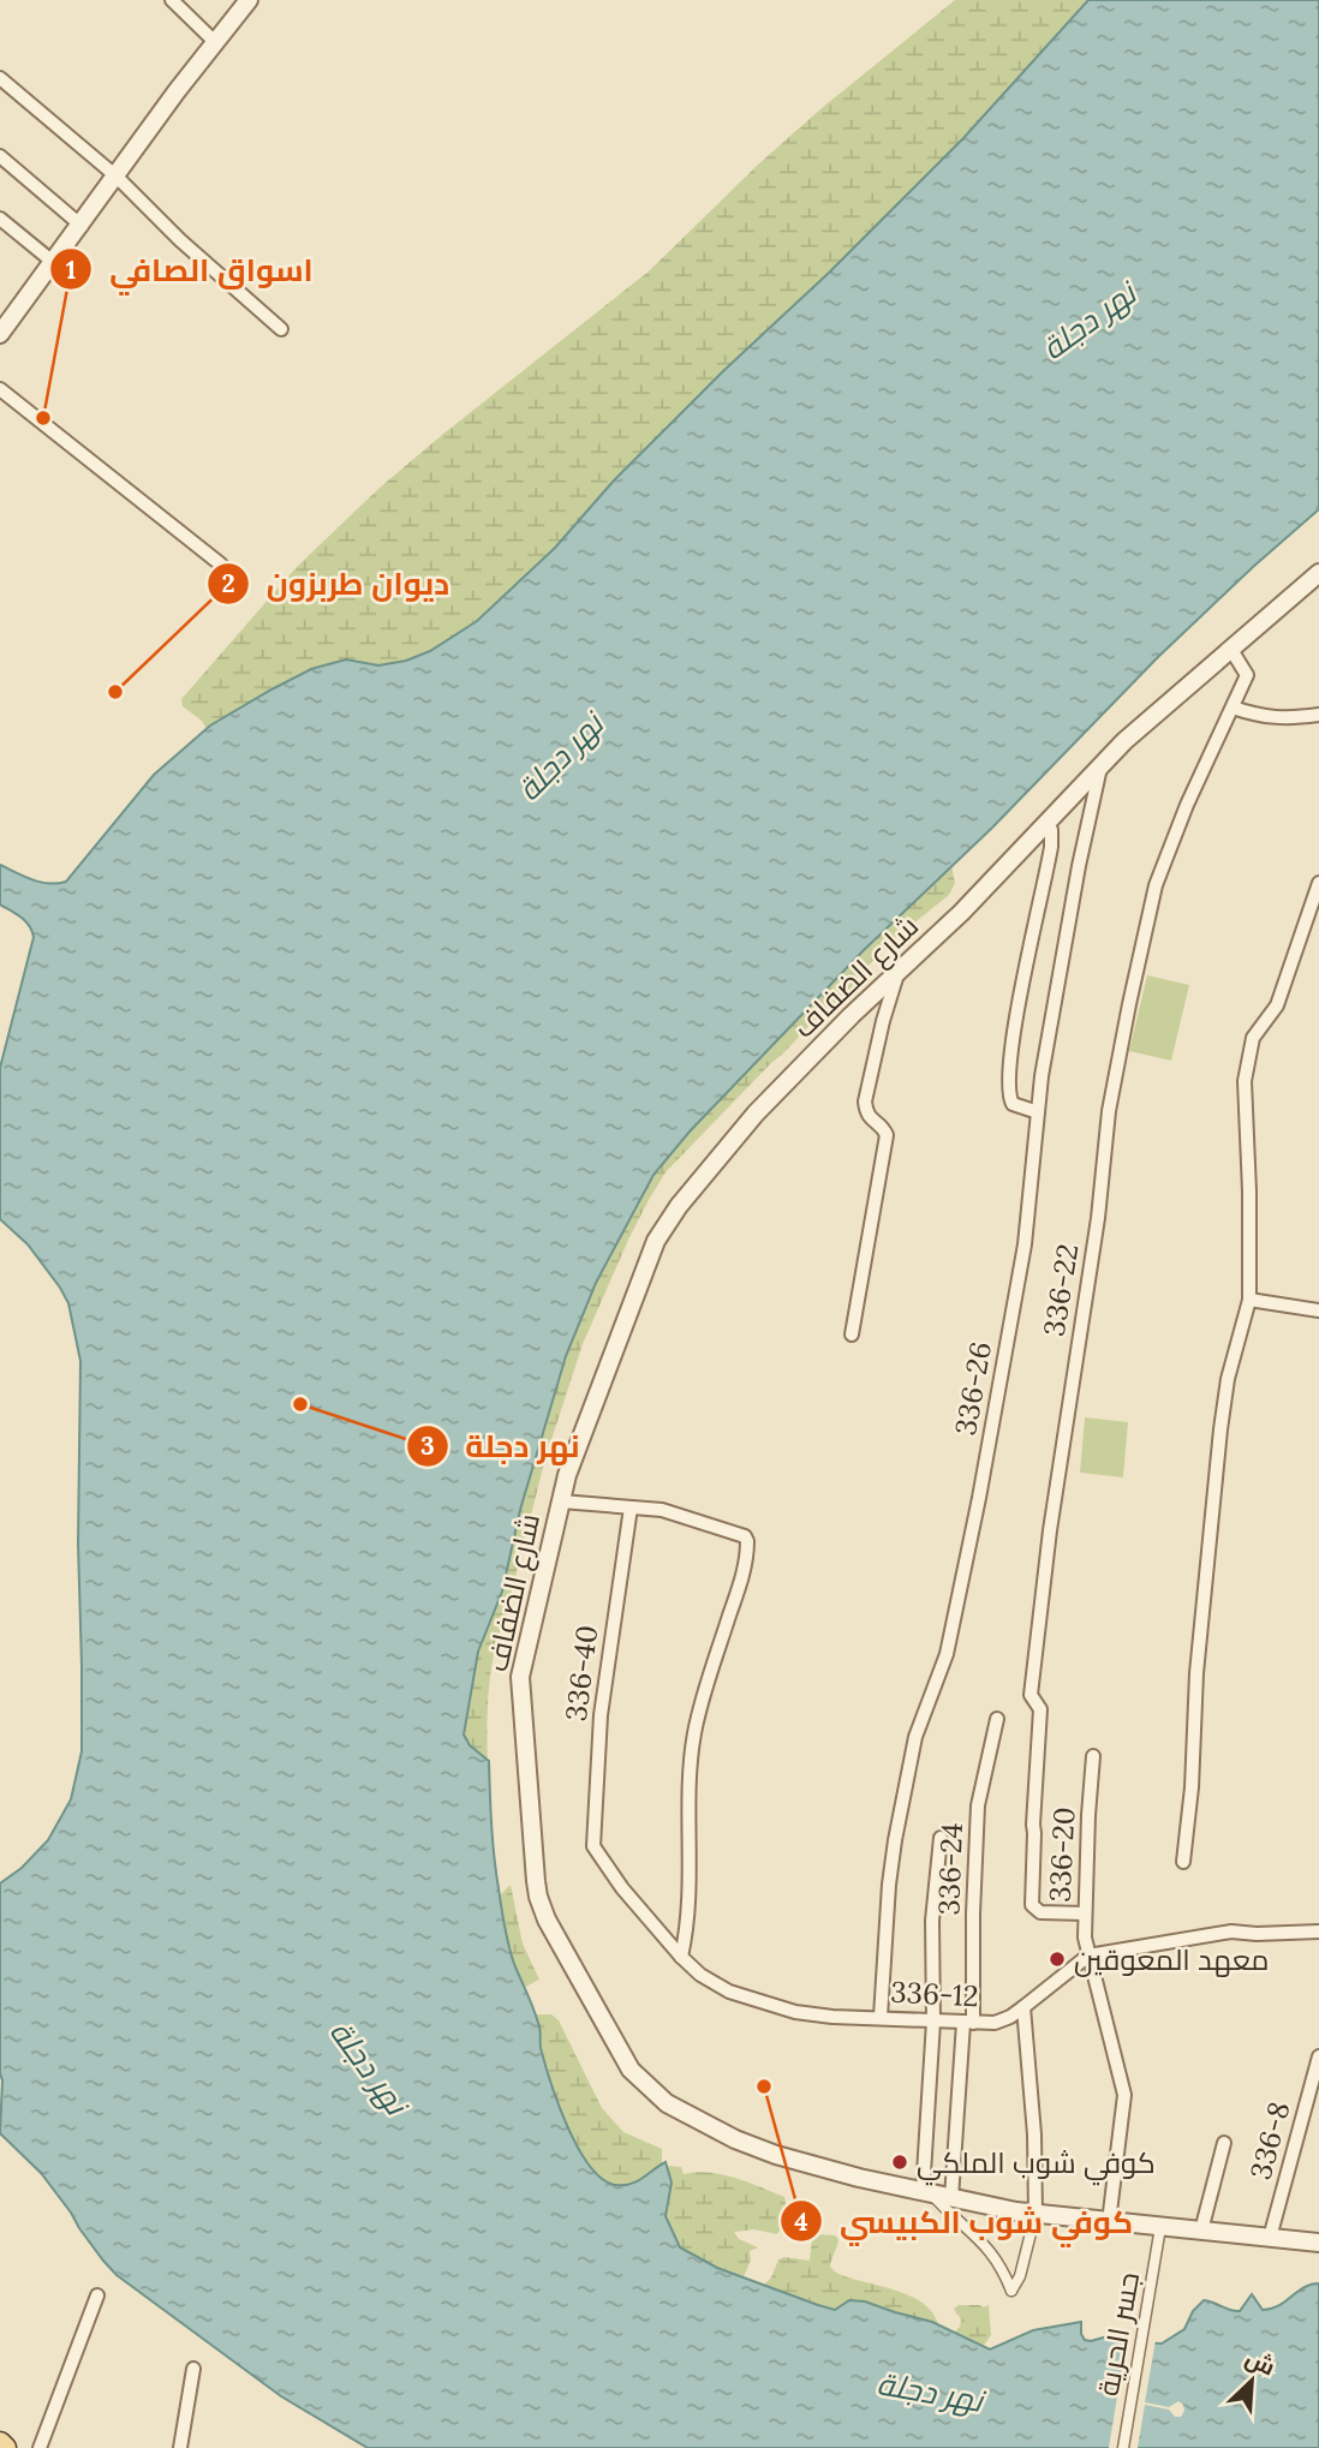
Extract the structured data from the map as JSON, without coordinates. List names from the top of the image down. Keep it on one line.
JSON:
{"streets":{"street":["شارع الضفاف","336-22","336-26","336-40","336-20","336-24","336-12","336-8","جسر الحرية"]},"crossings":[["شارع الضفاف","336-22"],["شارع الضفاف","336-26"],["شارع الضفاف","336-20"],["شارع الضفاف","336-24"],["شارع الضفاف","336-8"],["شارع الضفاف","جسر الحرية"],["336-22","336-20"],["336-26","336-12"],["336-40","336-12"],["336-20","336-12"],["336-24","336-12"]],"water":["نهر دجلة"],"places":["اسواق الصافي","ديوان طربزون","نهر دجلة","معهد المعوقين","كوفي شوب الكبيسي","كوفي شوب الملكي"],"north":"top right"}
